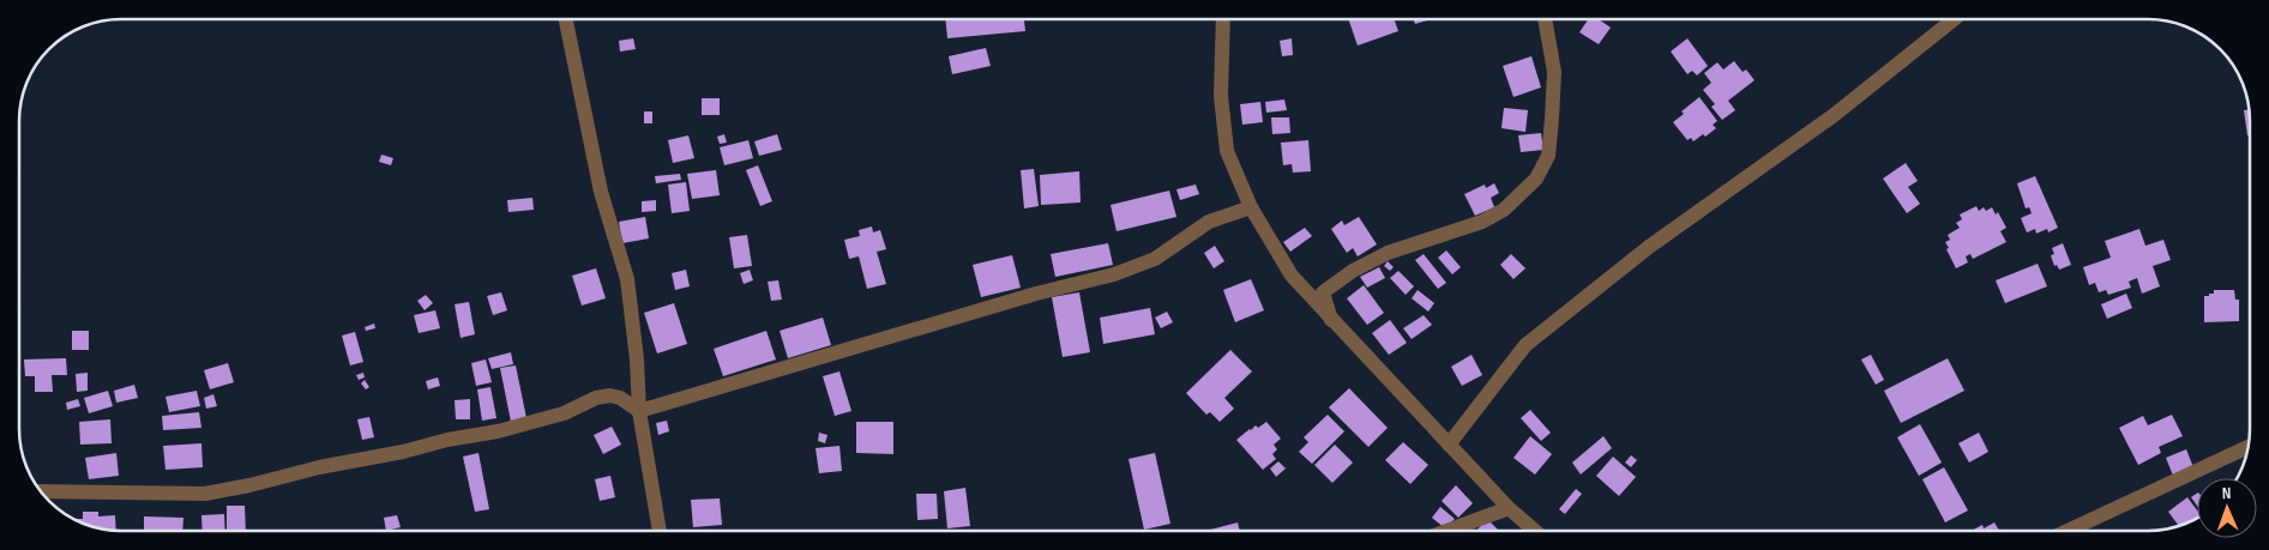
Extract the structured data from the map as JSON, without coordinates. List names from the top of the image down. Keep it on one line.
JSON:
{"north":"top"}
